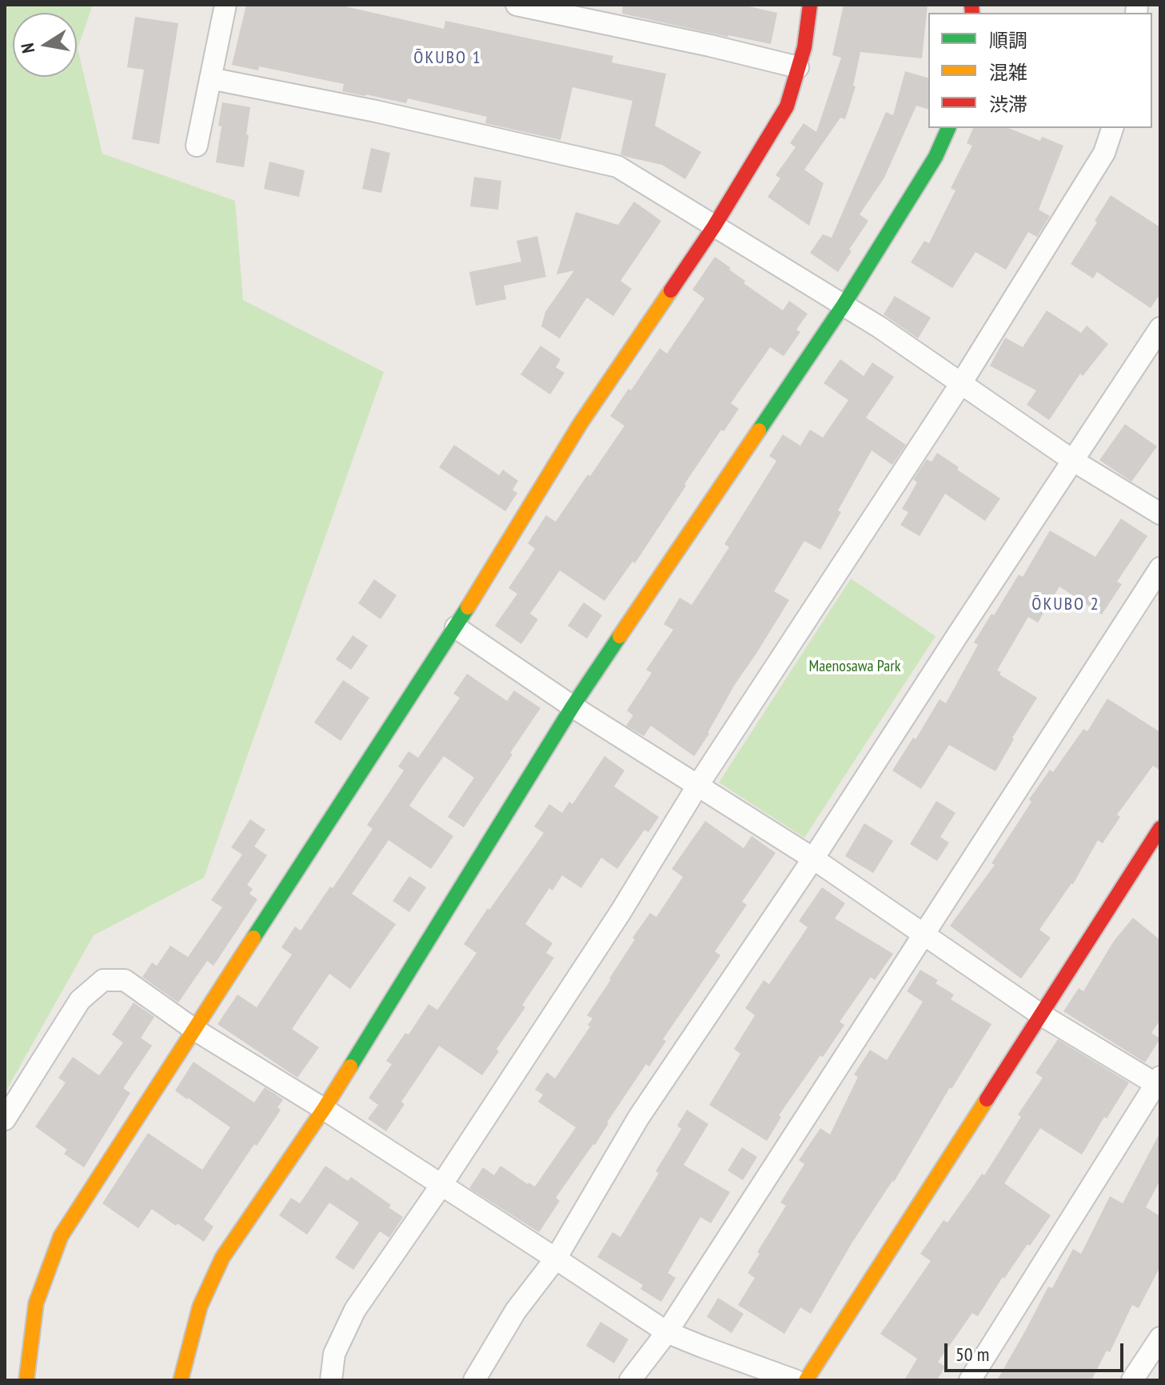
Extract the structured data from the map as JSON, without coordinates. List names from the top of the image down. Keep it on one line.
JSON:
{"districts":["ŌKUBO 1","ŌKUBO 2"],"parks":["Maenosawa Park"],"legend":["順調","混雑","渋滞"],"scale_bar":"50 m","north":"left"}
